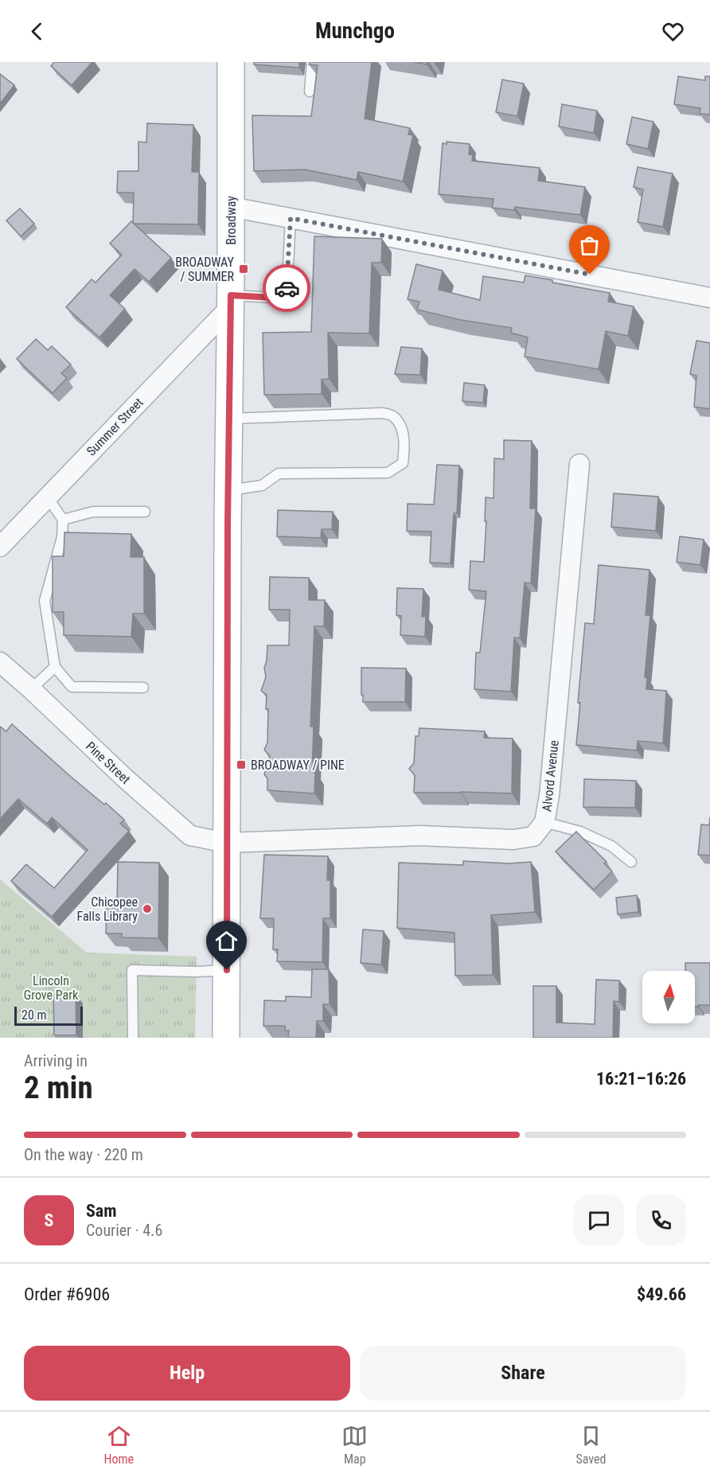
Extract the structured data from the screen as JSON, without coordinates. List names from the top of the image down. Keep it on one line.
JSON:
{"streets":{"main road":["Broadway"],"street":["Summer Street","Pine Street","Alvord Avenue"]},"crossings":[["Broadway","Summer Street"],["Broadway","Pine Street"],["Broadway","Alvord Avenue"],["Pine Street","Alvord Avenue"]],"parks":["Lincoln Grove Park"],"places":{"transit":["BROADWAY / SUMMER","BROADWAY / PINE"],"other":["Chicopee Falls Library"]},"scale_bar":"20 m","north":"top","page":{"header":"Munchgo","scale":"20 m","heading":["2 min","Arriving in","16:21–16:26"],"panel":["Sam","Courier · 4.6","Order #6906","$49.66"],"bar":"On the way · 220 m","round":"S","buttons":["Help","Share"],"tabs":["Home","Map","Saved"]}}
